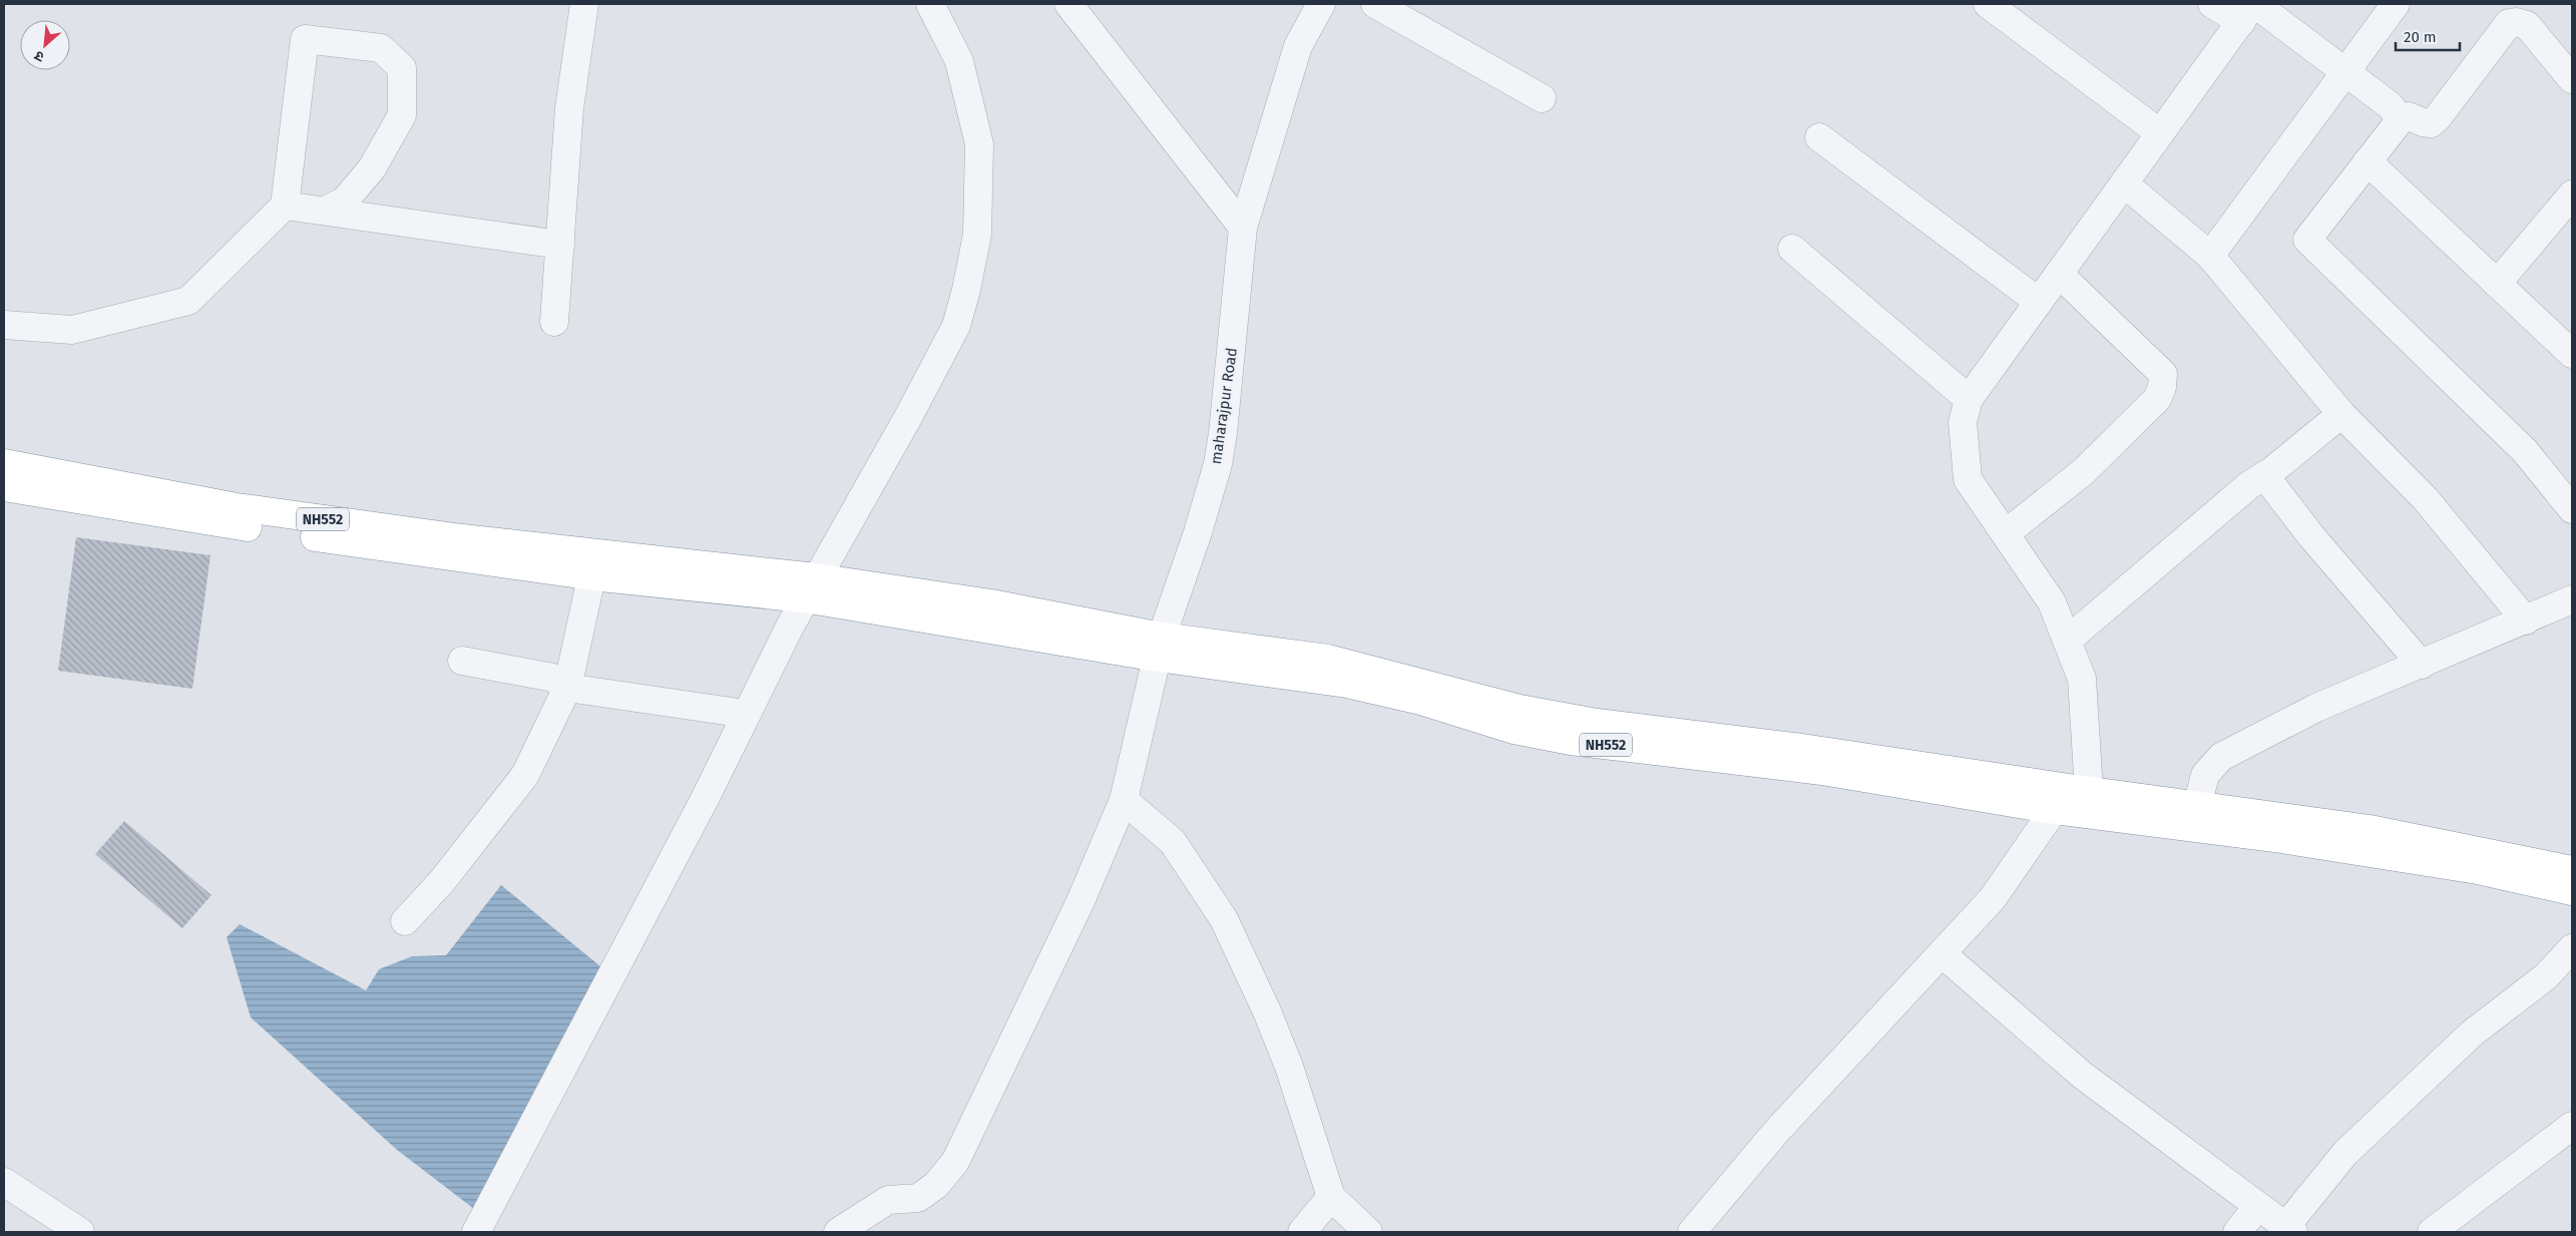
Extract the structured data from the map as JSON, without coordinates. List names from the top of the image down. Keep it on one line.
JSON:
{"streets":{"highway":["NH552"],"street":["maharajpur Road"]},"crossings":[["maharajpur Road","NH552"]],"scale_bar":"20 m","north":"bottom left"}
